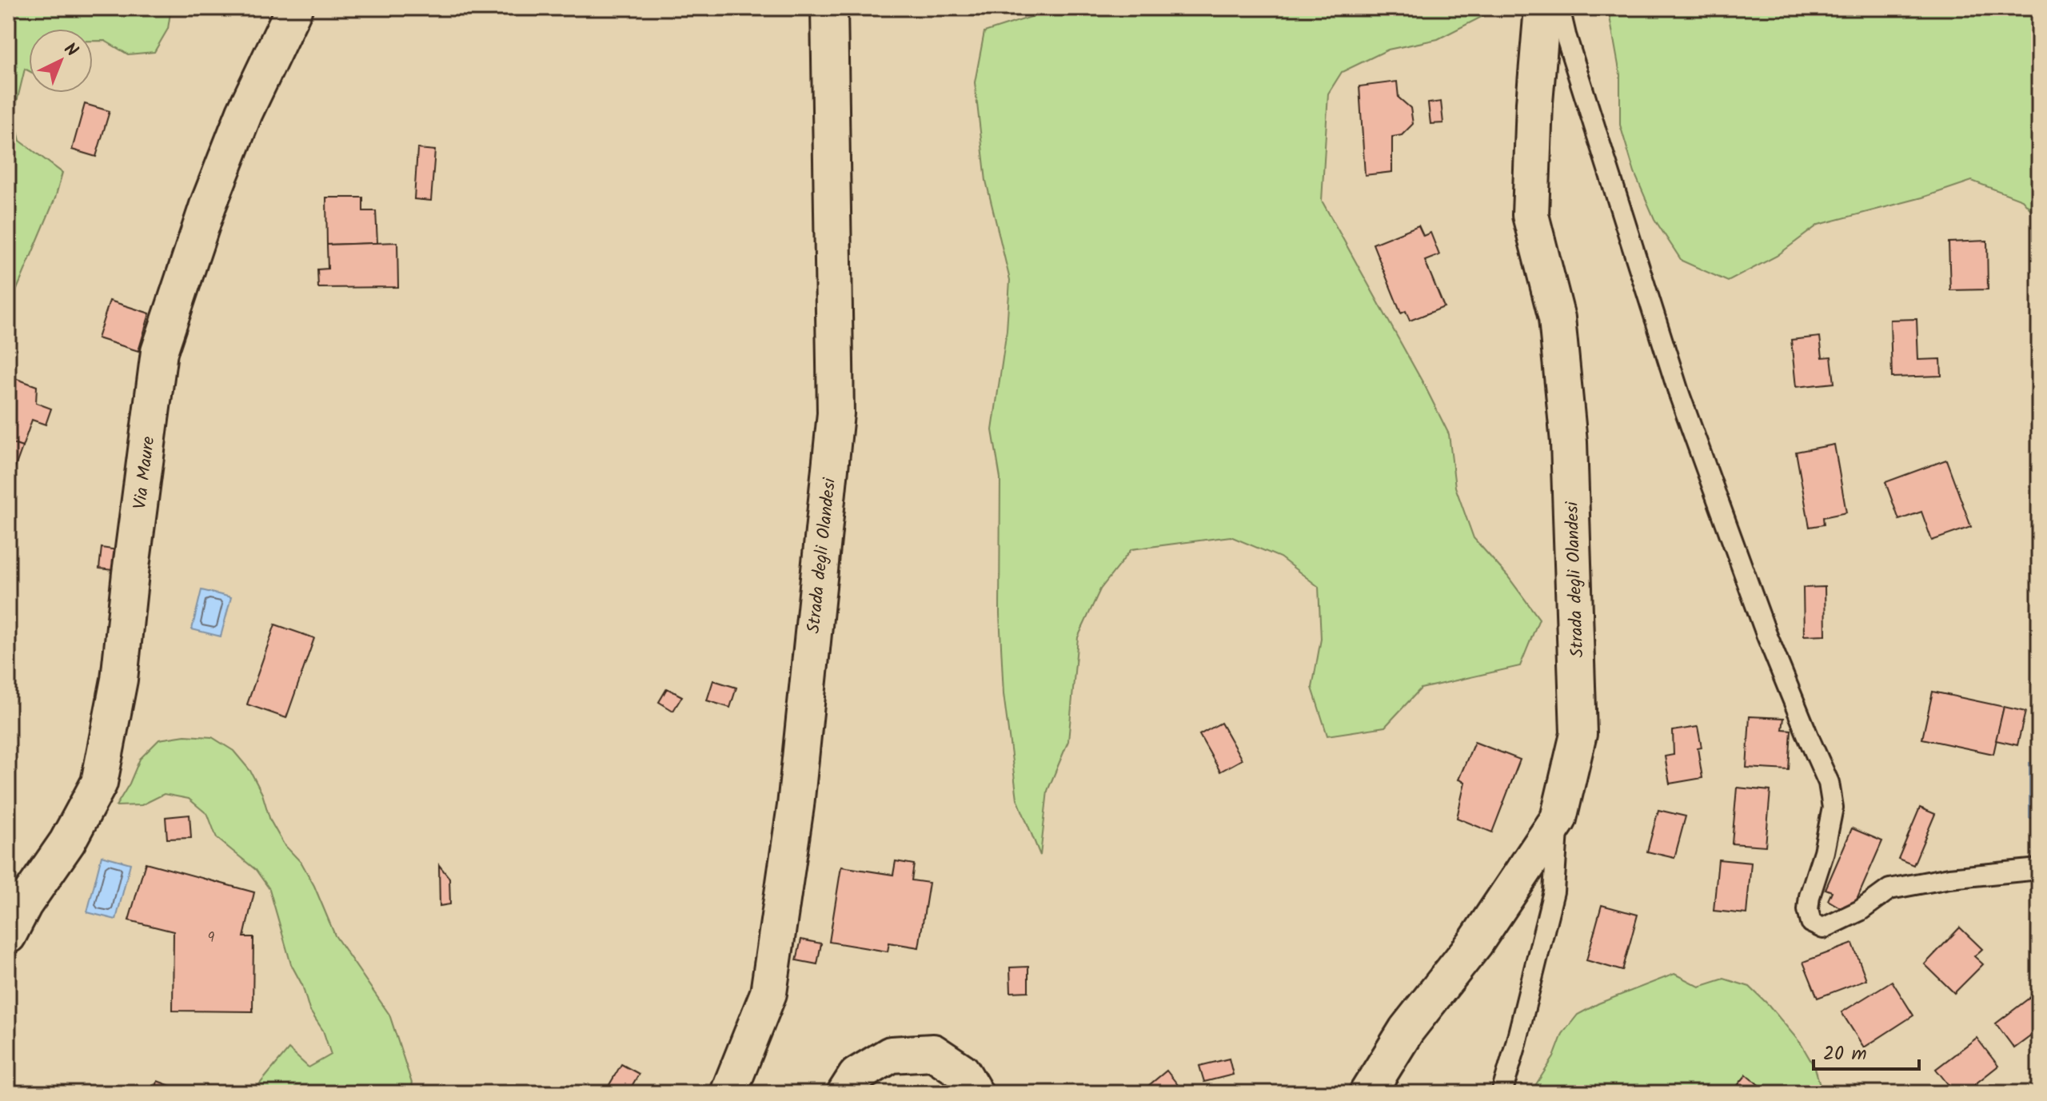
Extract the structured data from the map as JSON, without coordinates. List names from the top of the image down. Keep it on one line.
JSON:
{"streets":{"main road":["Via Maure","Strada degli Olandesi"]},"house_numbers":["9"],"scale_bar":"20 m","north":"top right"}
